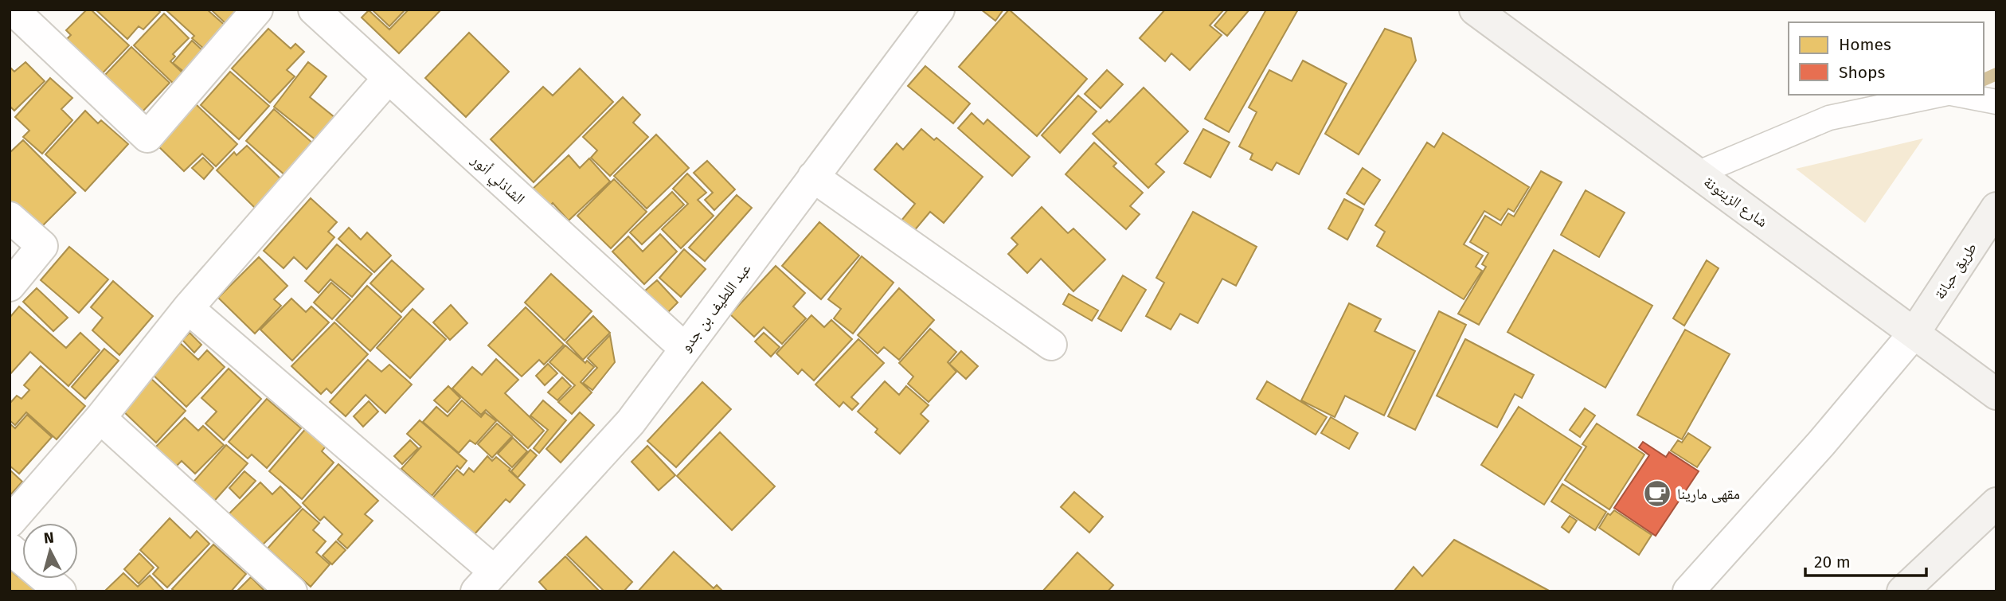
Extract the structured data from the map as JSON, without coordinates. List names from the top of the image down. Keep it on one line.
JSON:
{"streets":{"street":["الشاذلي أنور","شارع الزيتونة","طريق حبانة","عبد اللطيف بن جدو"]},"crossings":[["الشاذلي أنور","عبد اللطيف بن جدو"],["شارع الزيتونة","طريق حبانة"]],"places":{"cafe":["مقهى مارينا"]},"legend":["Homes","Shops"],"scale_bar":"20 m","north":"top"}
